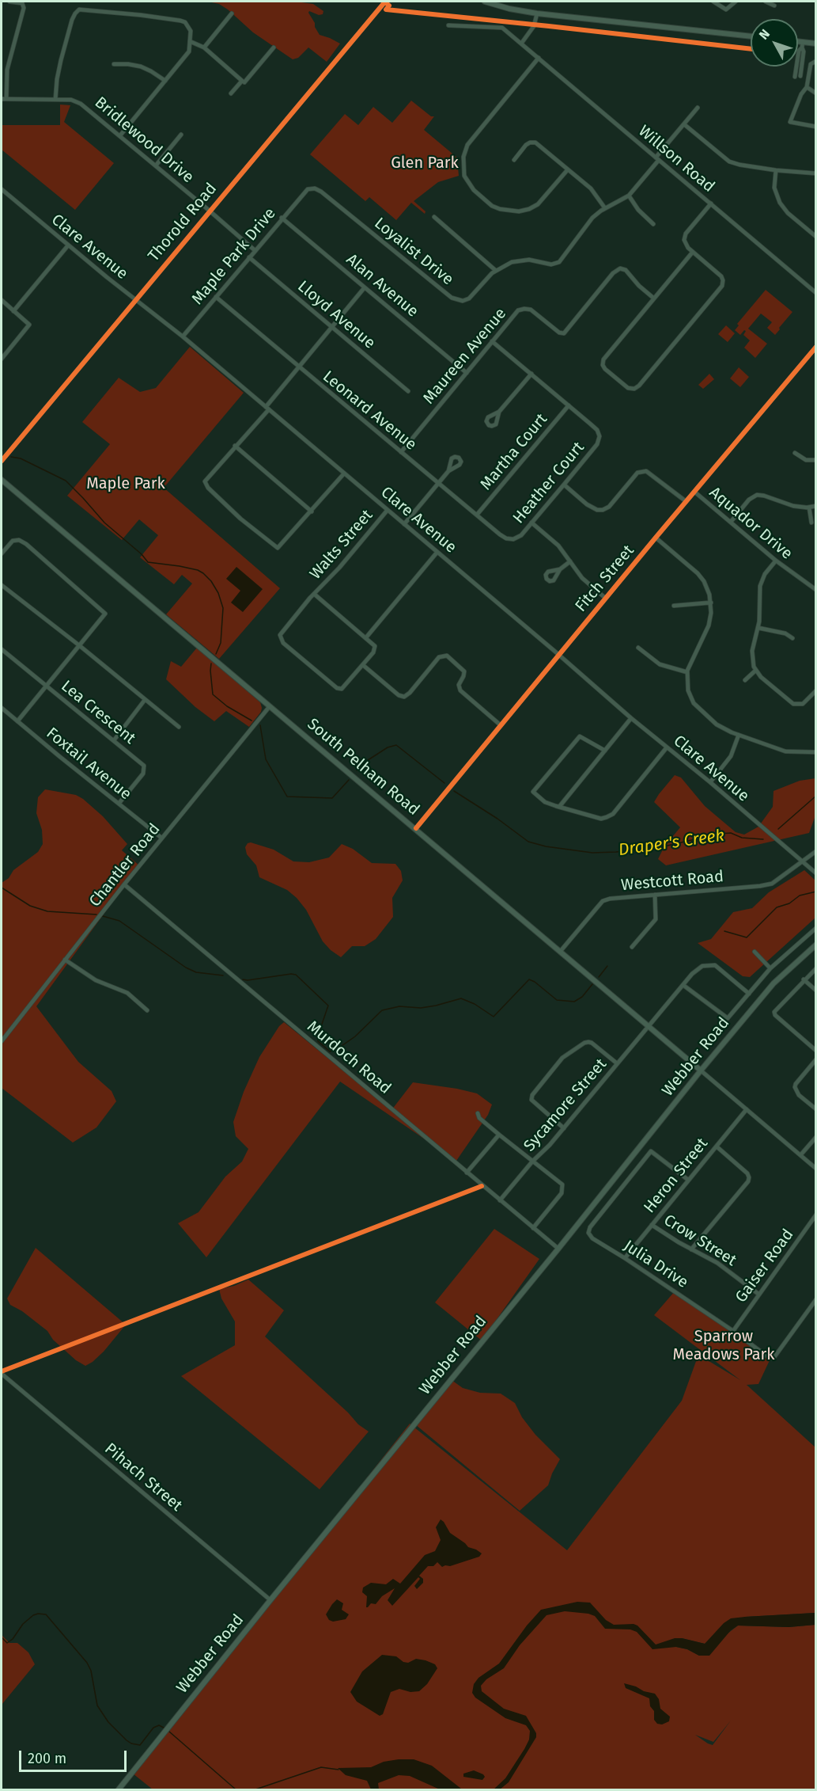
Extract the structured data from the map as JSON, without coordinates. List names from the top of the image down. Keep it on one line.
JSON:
{"streets":{"main road":["South Pelham Road","Webber Road"],"street":["Bridlewood Drive","Willson Road","Thorold Road","Clare Avenue","Loyalist Drive","Maple Park Drive","Alan Avenue","Lloyd Avenue","Maureen Avenue","Leonard Avenue","Martha Court","Heather Court","Aquador Drive","Walts Street","Fitch Street","Lea Crescent","Foxtail Avenue","Chantler Road","Westcott Road","Murdoch Road","Sycamore Street","Heron Street","Crow Street","Julia Drive","Gaiser Road","Pihach Street"]},"crossings":[["Bridlewood Drive","Thorold Road"],["Willson Road","Loyalist Drive"],["Thorold Road","Clare Avenue"],["Clare Avenue","Maple Park Drive"],["Clare Avenue","Walts Street"],["Clare Avenue","Fitch Street"],["Clare Avenue","Westcott Road"],["Loyalist Drive","Maple Park Drive"],["Maple Park Drive","Alan Avenue"],["Maple Park Drive","Lloyd Avenue"],["Maple Park Drive","Leonard Avenue"],["Alan Avenue","Maureen Avenue"],["Maureen Avenue","Leonard Avenue"],["Leonard Avenue","Martha Court"],["Leonard Avenue","Heather Court"],["Martha Court","Heather Court"],["Aquador Drive","Fitch Street"],["Fitch Street","South Pelham Road"],["Lea Crescent","Foxtail Avenue"],["Foxtail Avenue","Chantler Road"],["South Pelham Road","Chantler Road"],["South Pelham Road","Westcott Road"],["South Pelham Road","Webber Road"],["South Pelham Road","Sycamore Street"],["South Pelham Road","Heron Street"],["Chantler Road","Murdoch Road"],["Webber Road","Murdoch Road"],["Webber Road","Pihach Street"],["Murdoch Road","Sycamore Street"],["Heron Street","Crow Street"],["Heron Street","Julia Drive"],["Crow Street","Gaiser Road"],["Julia Drive","Gaiser Road"]],"water":["Draper's Creek"],"parks":["Glen Park","Maple Park","Sparrow Meadows Park"],"scale_bar":"200 m","north":"top left"}
